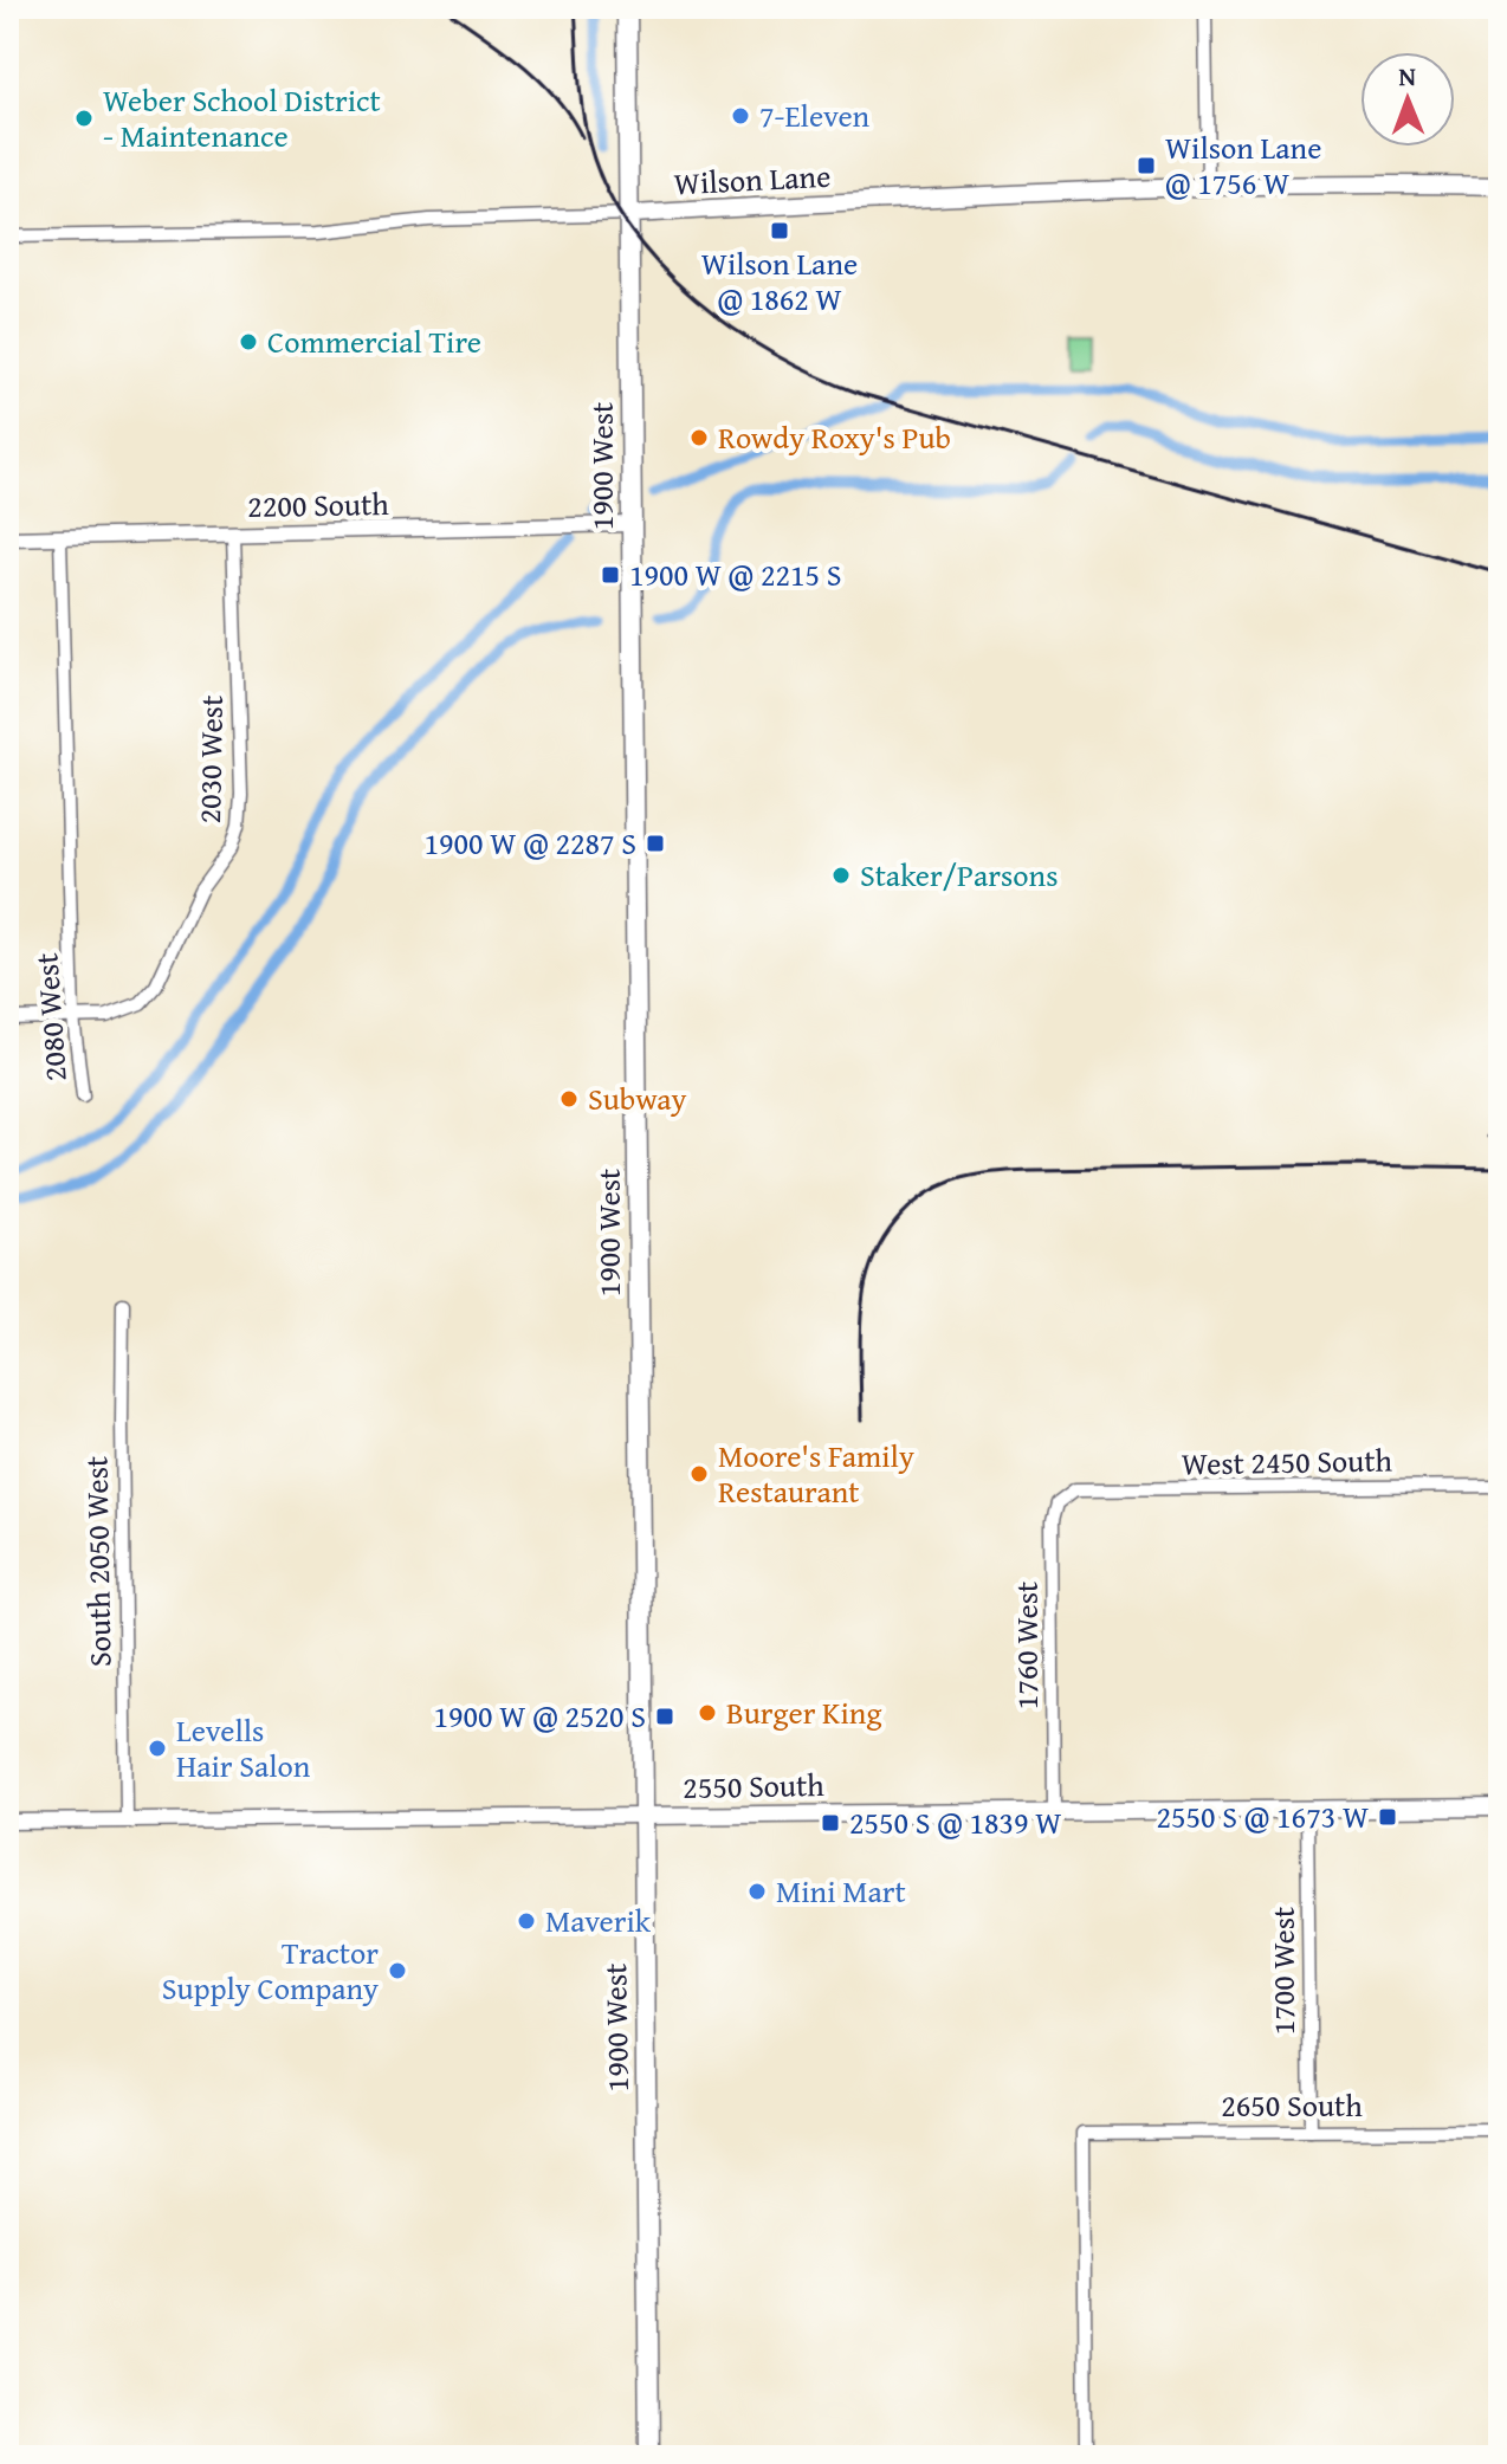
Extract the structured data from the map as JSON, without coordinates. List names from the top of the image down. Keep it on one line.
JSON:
{"streets":{"main road":["Wilson Lane","1900 West","2550 South"],"street":["2200 South","2030 West","2080 West","West 2450 South","South 2050 West","1760 West","1700 West","2650 South"]},"crossings":[["Wilson Lane","1900 West"],["1900 West","2200 South"],["1900 West","2550 South"],["2200 South","2030 West"],["2200 South","2080 West"],["2030 West","2080 West"],["West 2450 South","1760 West"],["South 2050 West","2550 South"],["1760 West","2550 South"],["2550 South","1700 West"],["1700 West","2650 South"]],"places":{"other":["7-Eleven","Weber School District - Maintenance","Commercial Tire","Rowdy Roxy's Pub","Staker/Parsons","Subway","Moore's Family Restaurant","Burger King","Levells Hair Salon","Mini Mart","Maverik","Tractor Supply Company"],"transit":["Wilson Lane @ 1756 W","Wilson Lane @ 1862 W","1900 W @ 2215 S","1900 W @ 2287 S","1900 W @ 2520 S","2550 S @ 1673 W","2550 S @ 1839 W"]},"north":"top"}
